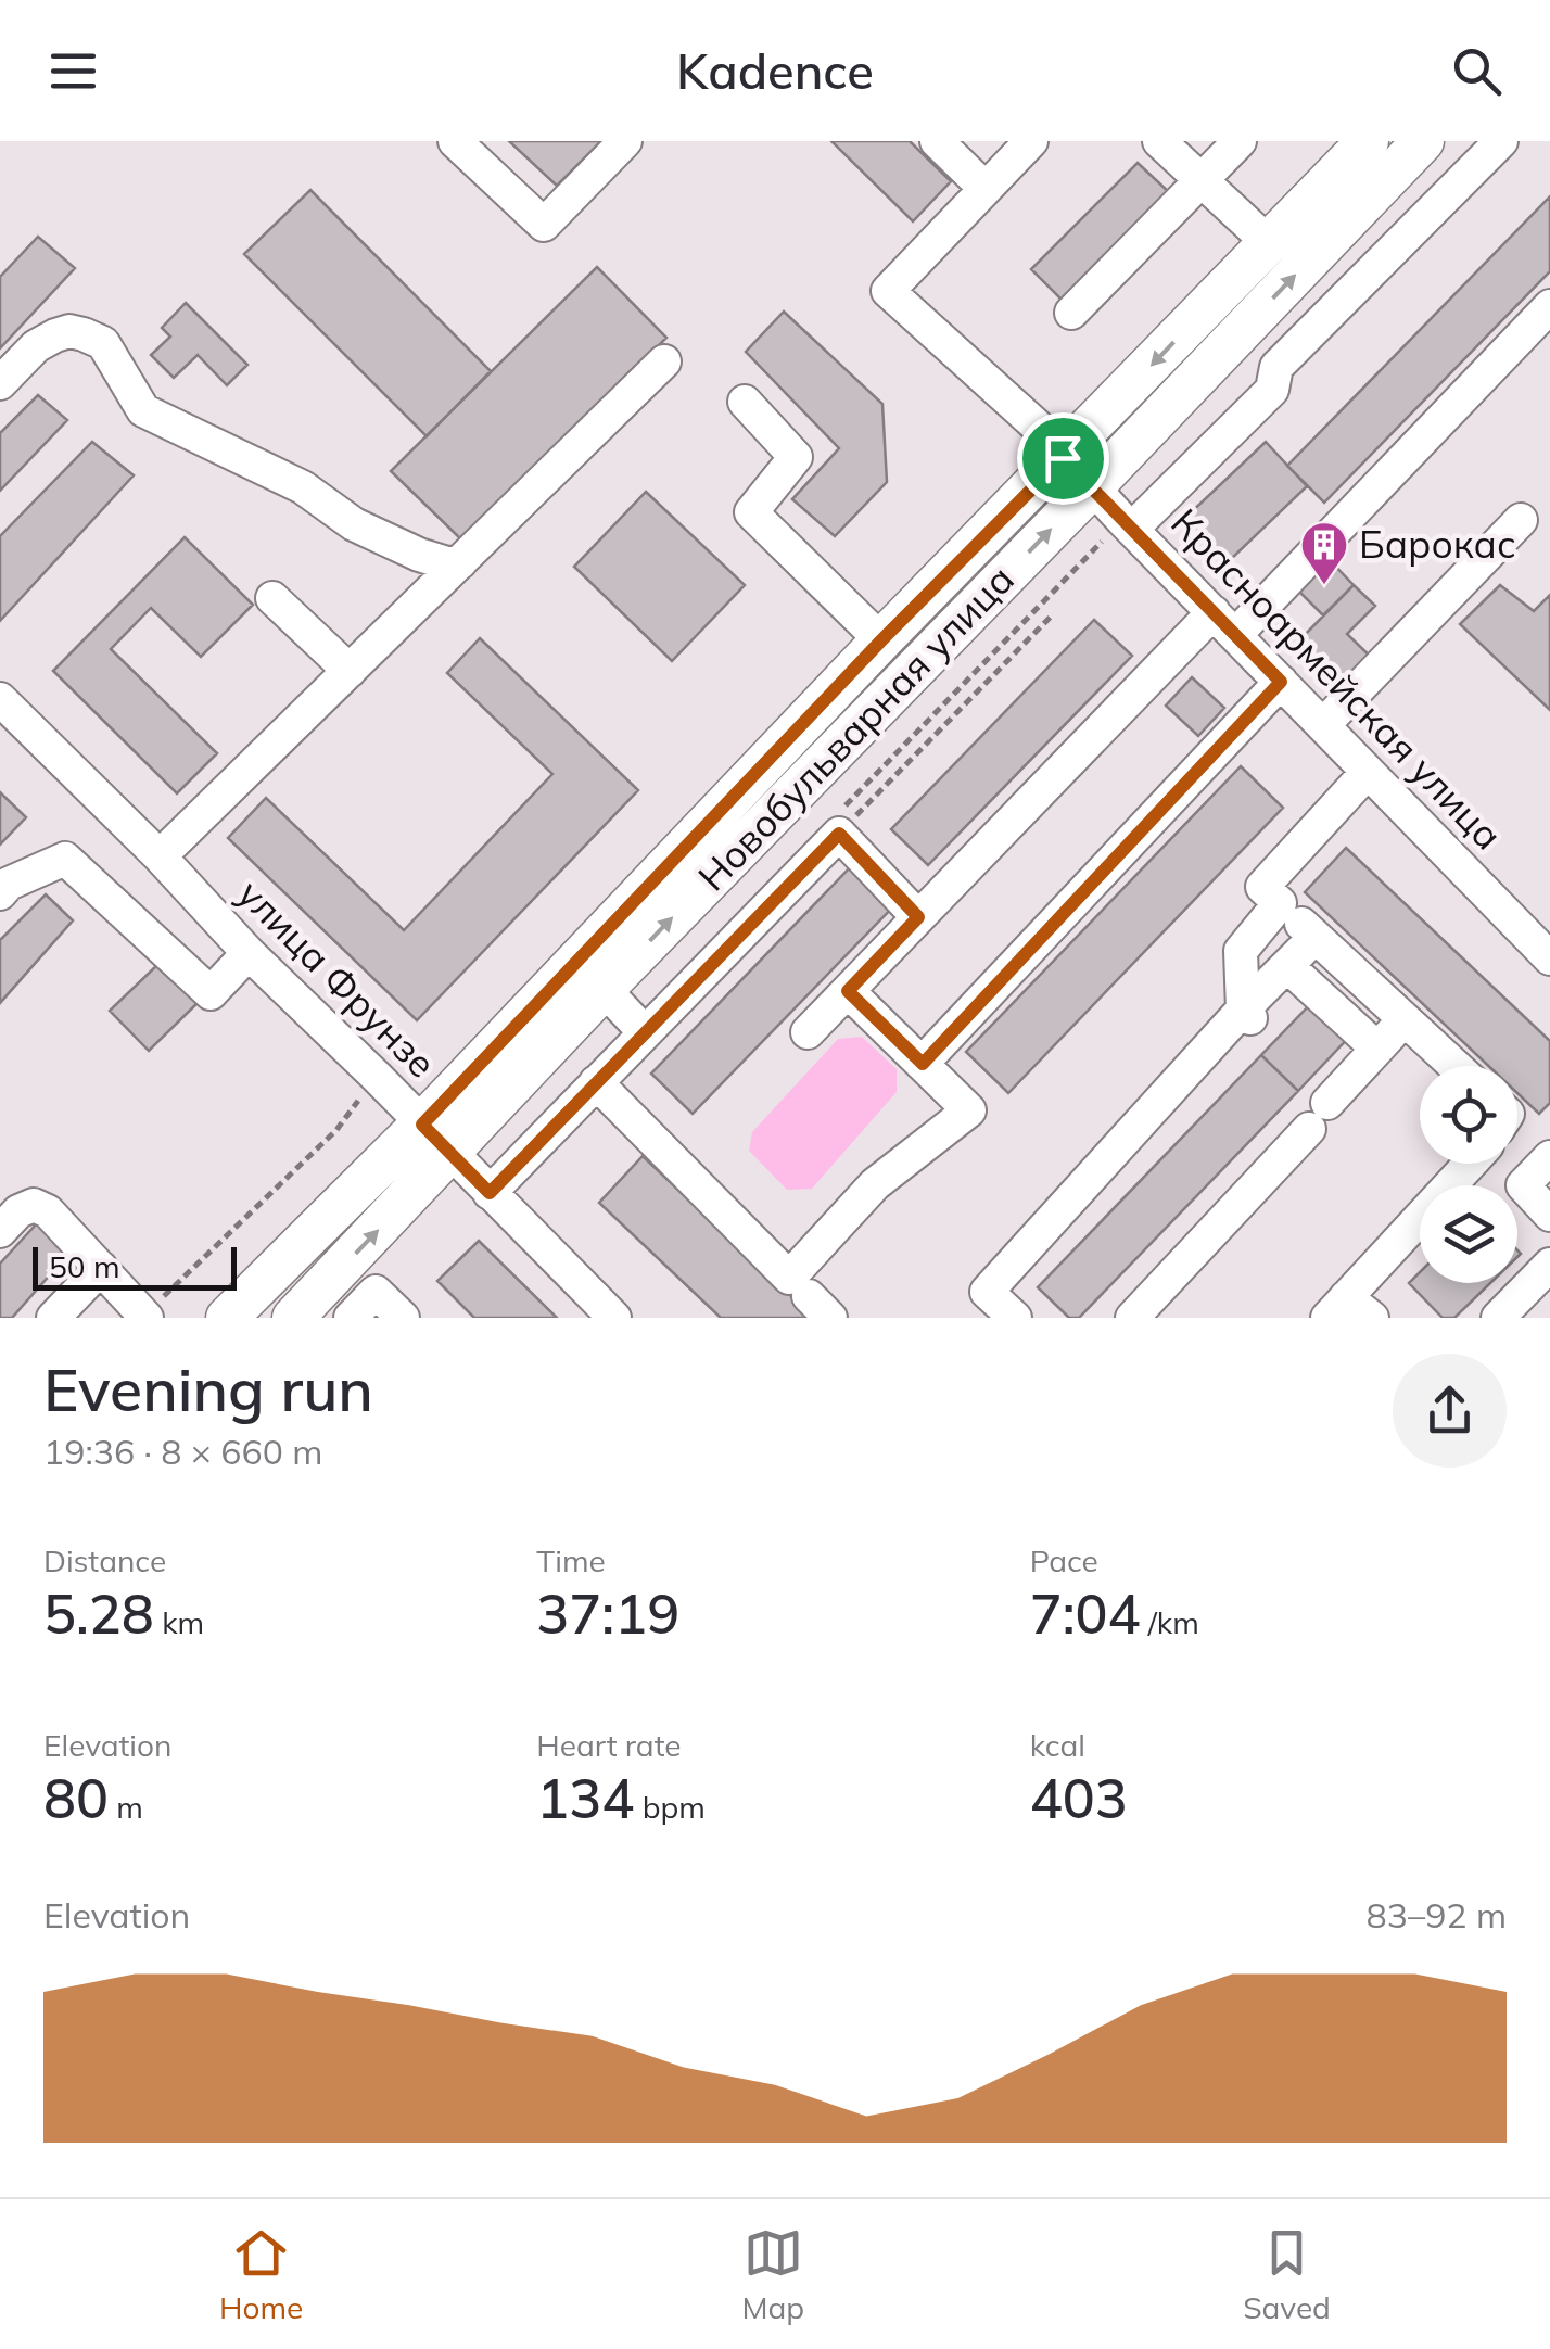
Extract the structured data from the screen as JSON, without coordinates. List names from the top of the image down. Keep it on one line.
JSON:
{"streets":{"main road":["Новобульварная улица"],"street":["Красноармейская улица","улица Фрунзе"]},"crossings":[["Красноармейская улица","Новобульварная улица"],["Новобульварная улица","улица Фрунзе"]],"places":{"building":["Барокас"]},"scale_bar":"50 m","page":{"header":"Kadence","scale":"50 m","heading":["Evening run","19:36 · 8 × 660 m"],"stats":[["Distance","5.28 km"],["Time","37:19"],["Pace","7:04 /km"],["Elevation","80 m"],["Heart rate","134 bpm"],["kcal","403"]],"chart":["Elevation","83–92 m"],"tabs":["Home","Map","Saved"]}}
